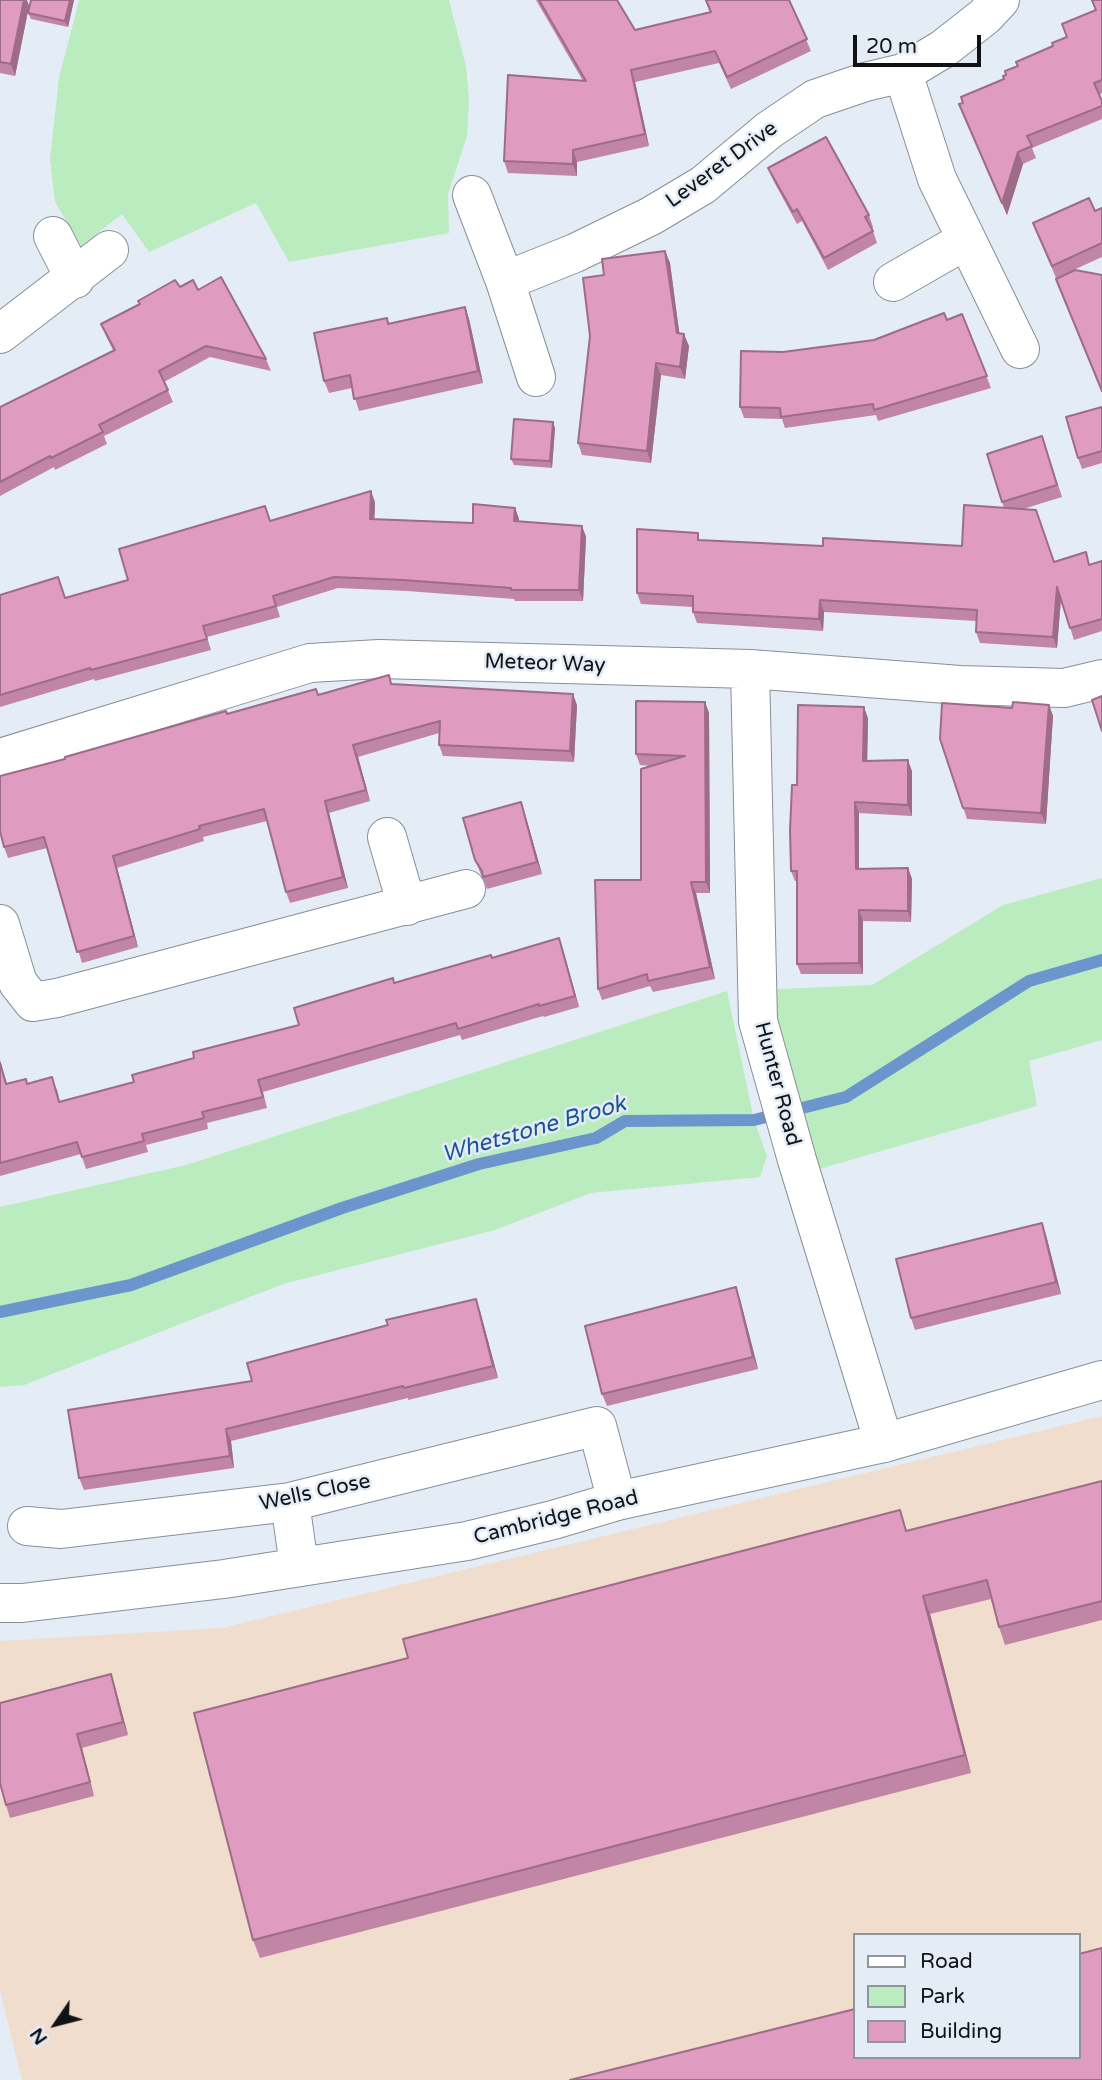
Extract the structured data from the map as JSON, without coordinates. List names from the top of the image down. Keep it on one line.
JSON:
{"streets":{"street":["Leveret Drive","Meteor Way","Hunter Road","Wells Close","Cambridge Road"]},"crossings":[["Meteor Way","Hunter Road"],["Hunter Road","Cambridge Road"],["Wells Close","Cambridge Road"]],"water":["Whetstone Brook"],"legend":["Road","Park","Building"],"scale_bar":"20 m","north":"bottom left"}
